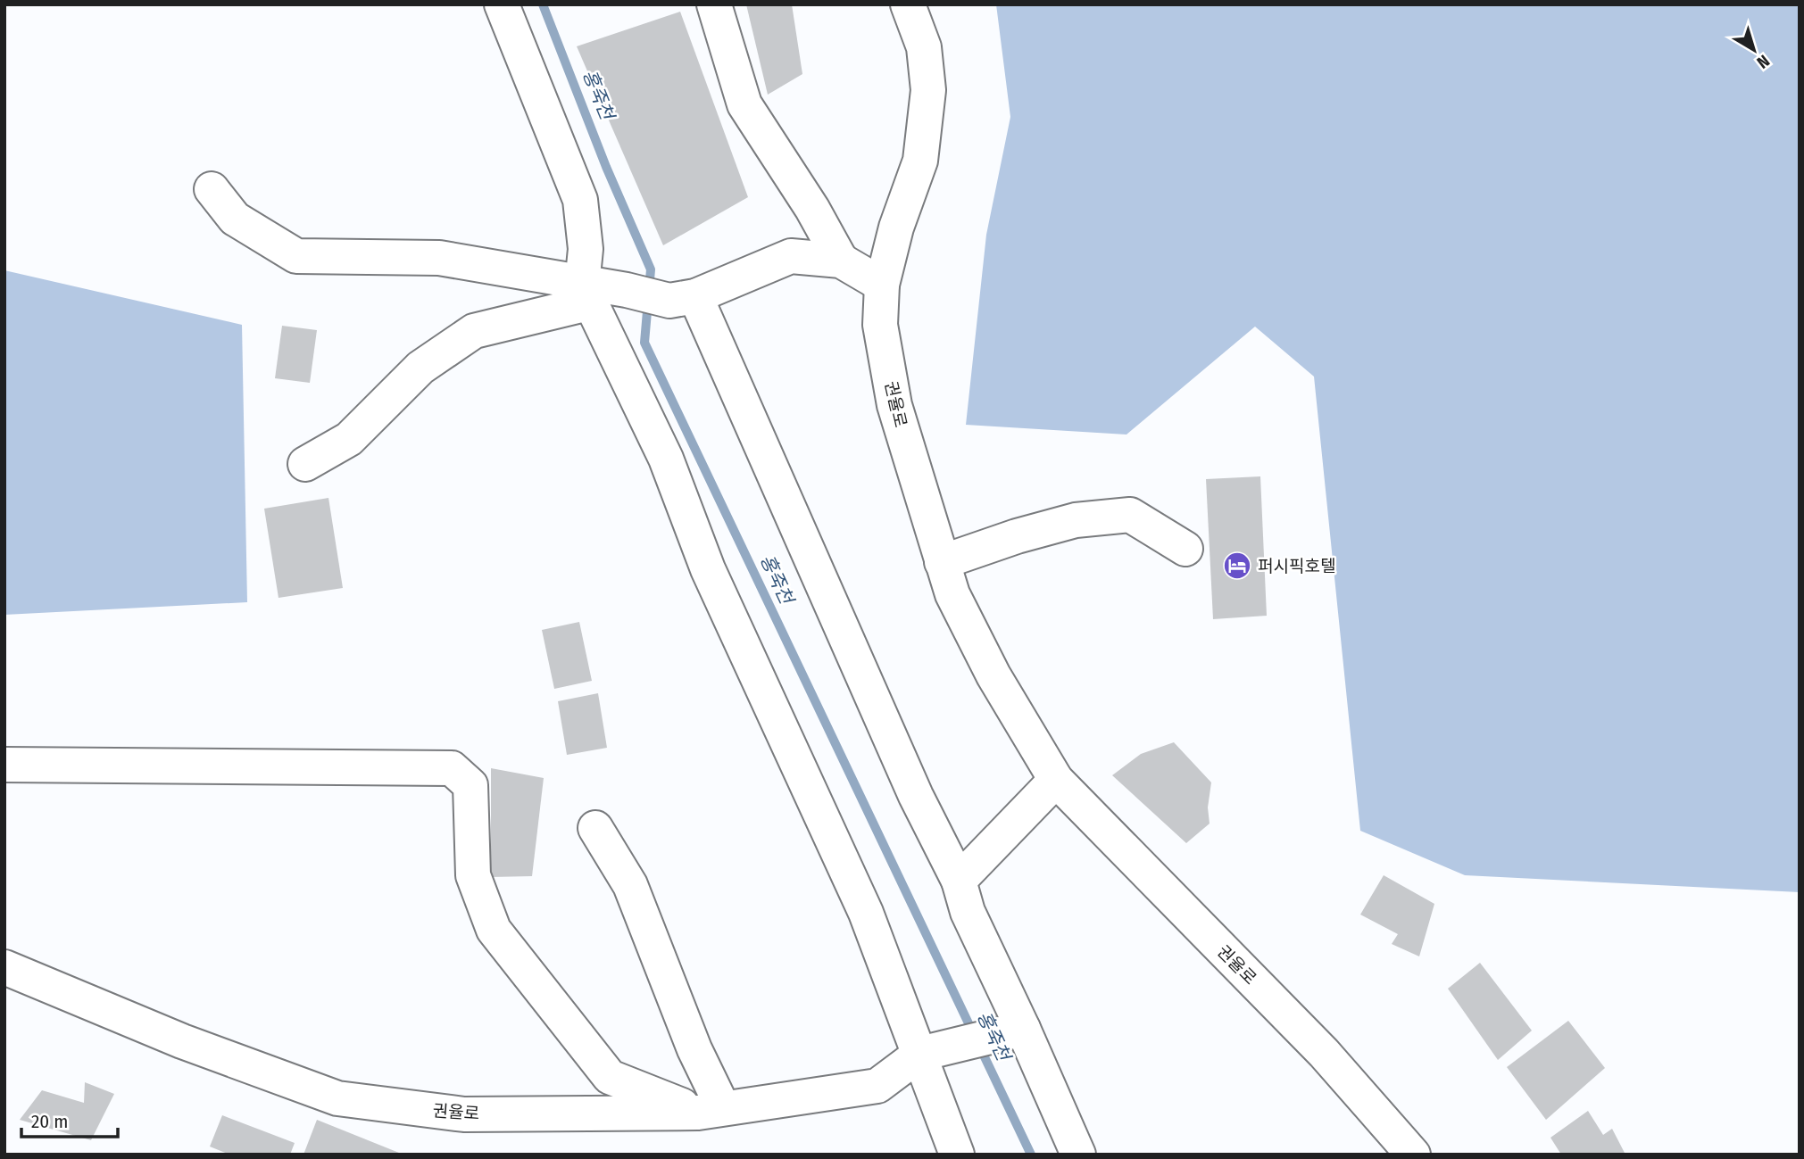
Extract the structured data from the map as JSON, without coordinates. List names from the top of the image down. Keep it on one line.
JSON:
{"streets":{"street":["권율로"]},"water":["홍죽천"],"places":{"hotel":["퍼시픽호텔"]},"scale_bar":"20 m","north":"bottom right"}
